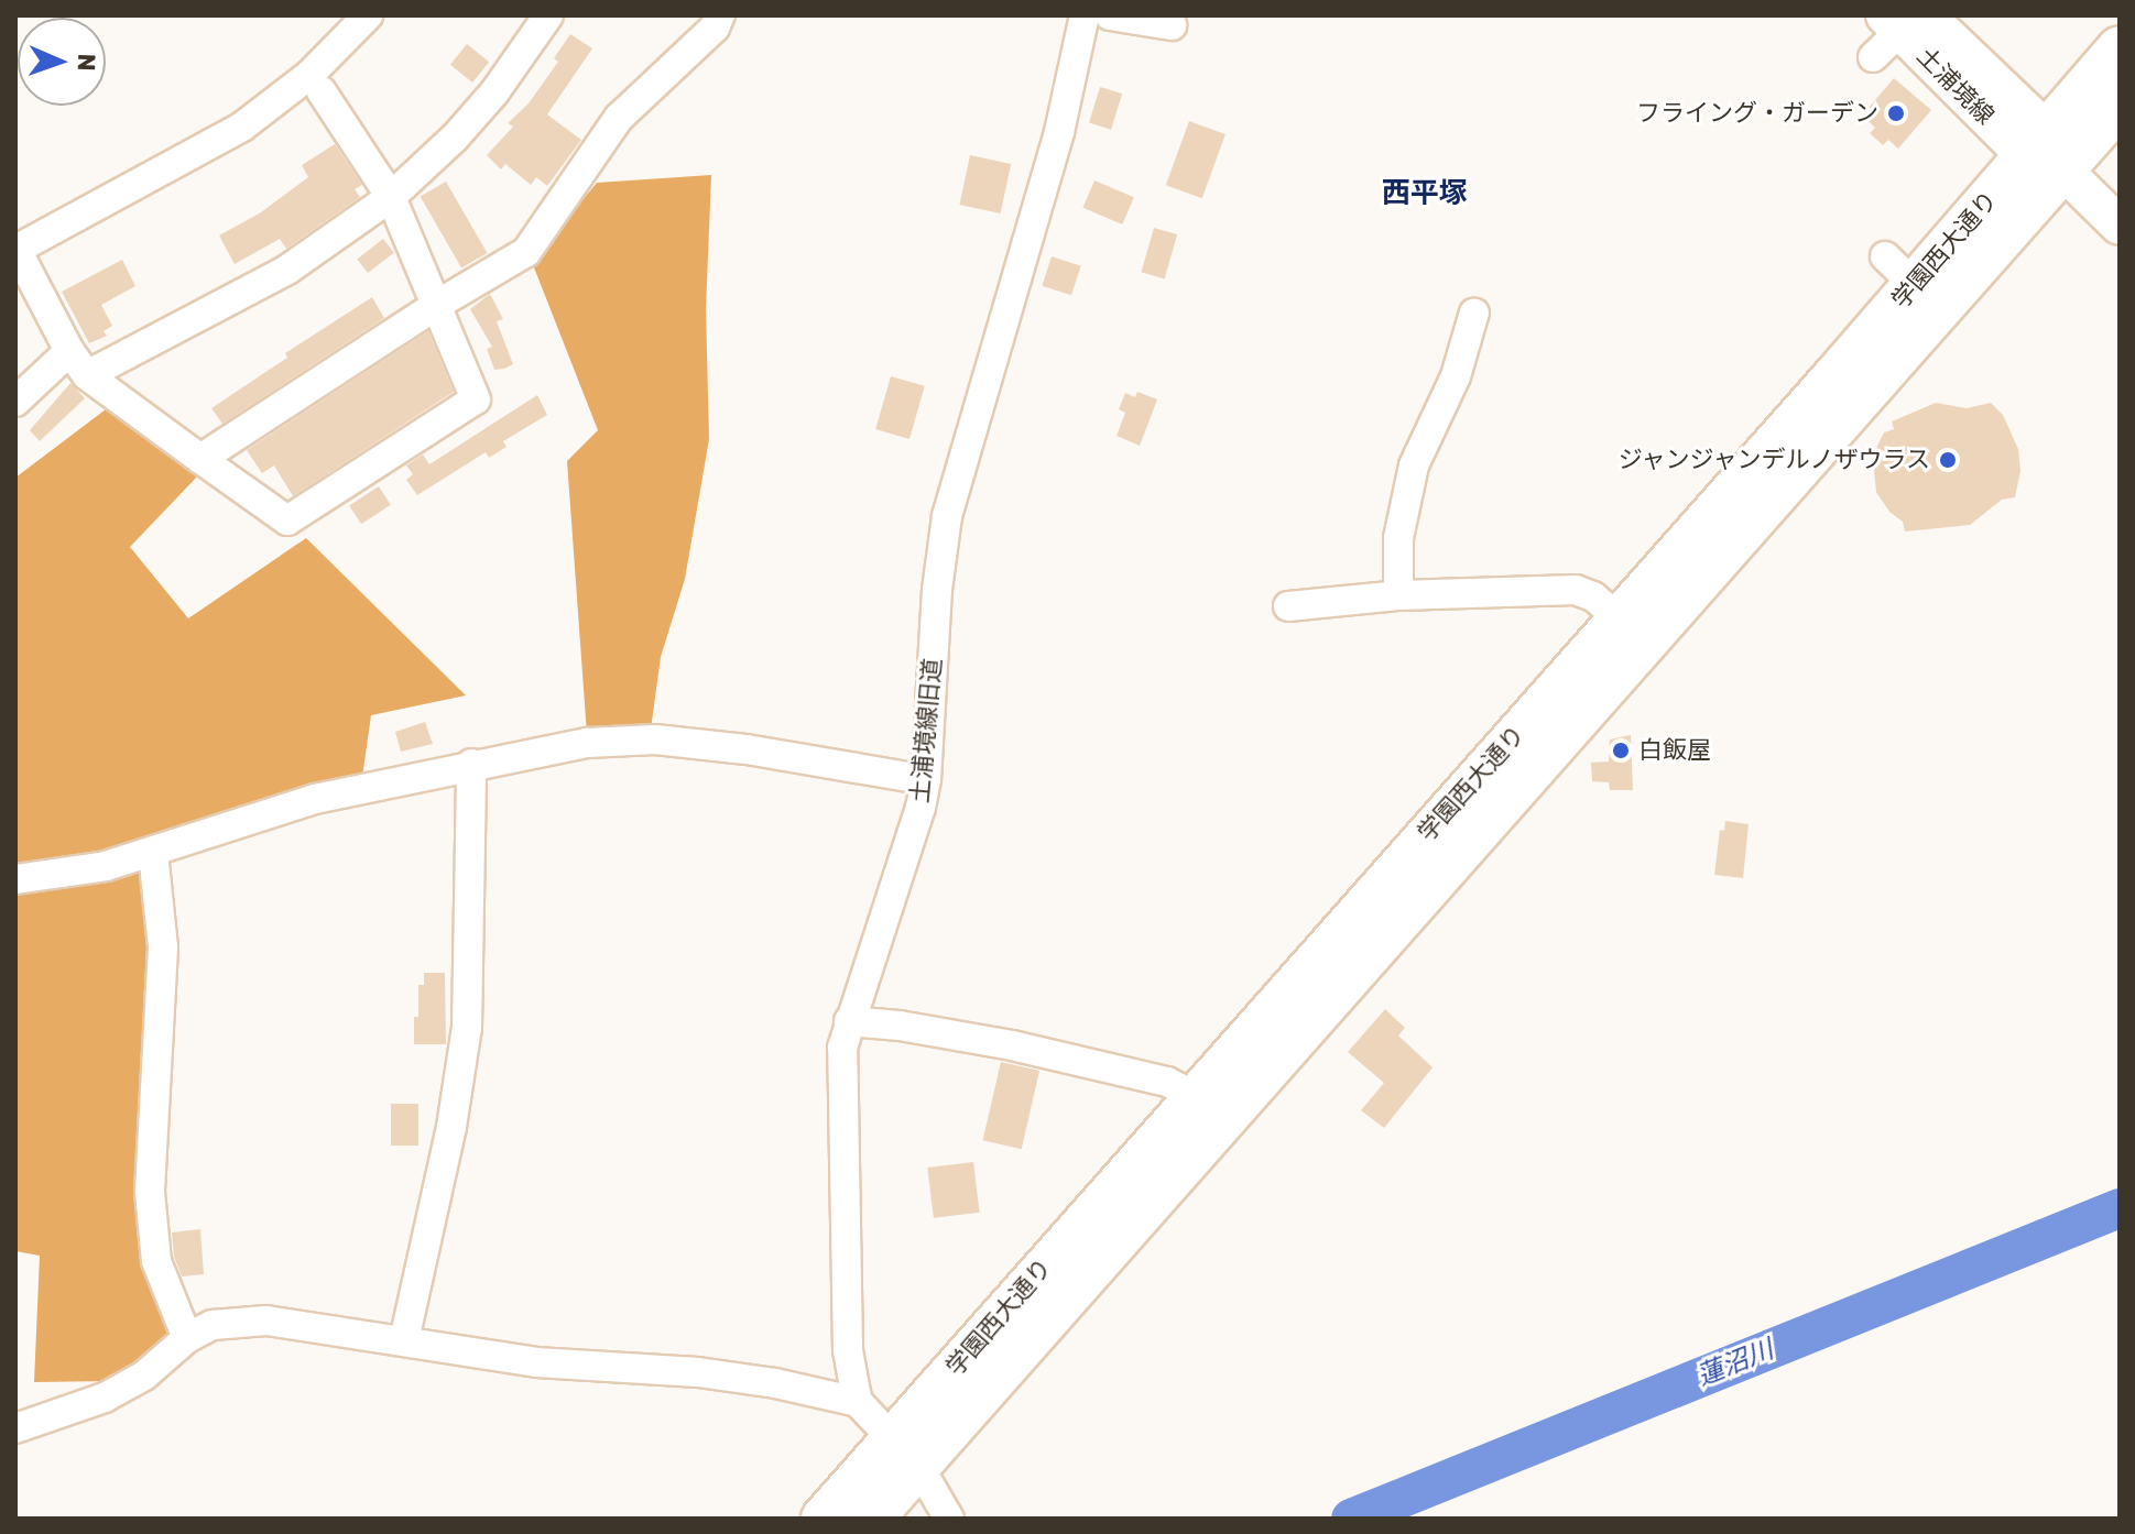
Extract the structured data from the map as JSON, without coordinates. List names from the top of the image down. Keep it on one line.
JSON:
{"streets":{"highway":["学園西大通り"],"main road":["土浦境線"],"street":["土浦境線旧道"]},"crossings":[["土浦境線","学園西大通り"]],"districts":["西平塚"],"water":["蓮沼川"],"places":["フライング・ガーデン","ジャンジャンデルノザウラス","白飯屋"],"north":"right"}
